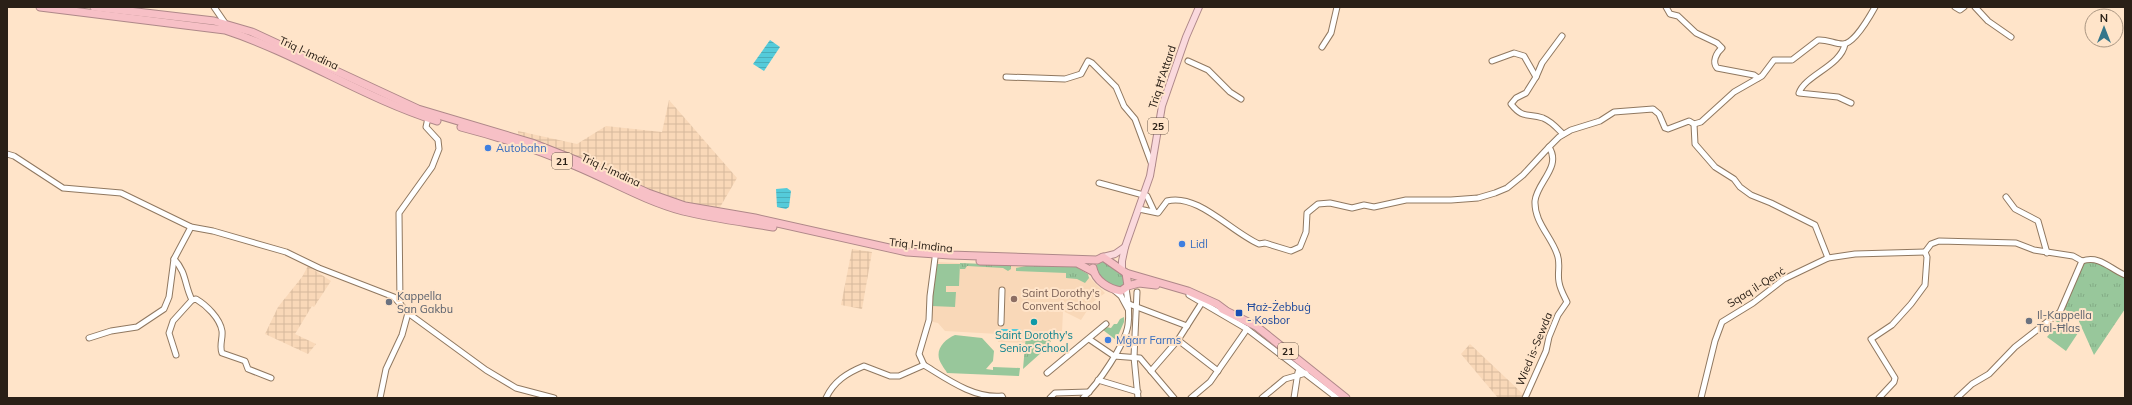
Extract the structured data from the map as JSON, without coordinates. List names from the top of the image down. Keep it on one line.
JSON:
{"streets":{"highway":["Triq l-Imdina","21"],"main road":["Triq Ħ'Attard","25"],"street":["Sqaq il-Qenċ","Wied is-Sewda"]},"crossings":[["Triq l-Imdina","21"],["Triq Ħ'Attard","21"]],"places":{"other":["Autobahn","Lidl","Saint Dorothy's Convent School","Kappella San Gakbu","Il-Kappella Tal-Ħlas","Saint Dorothy's Senior School","Mġarr Farms"],"transit":["Ħaż-Żebbuġ - Kosbor"]},"north":"top"}
